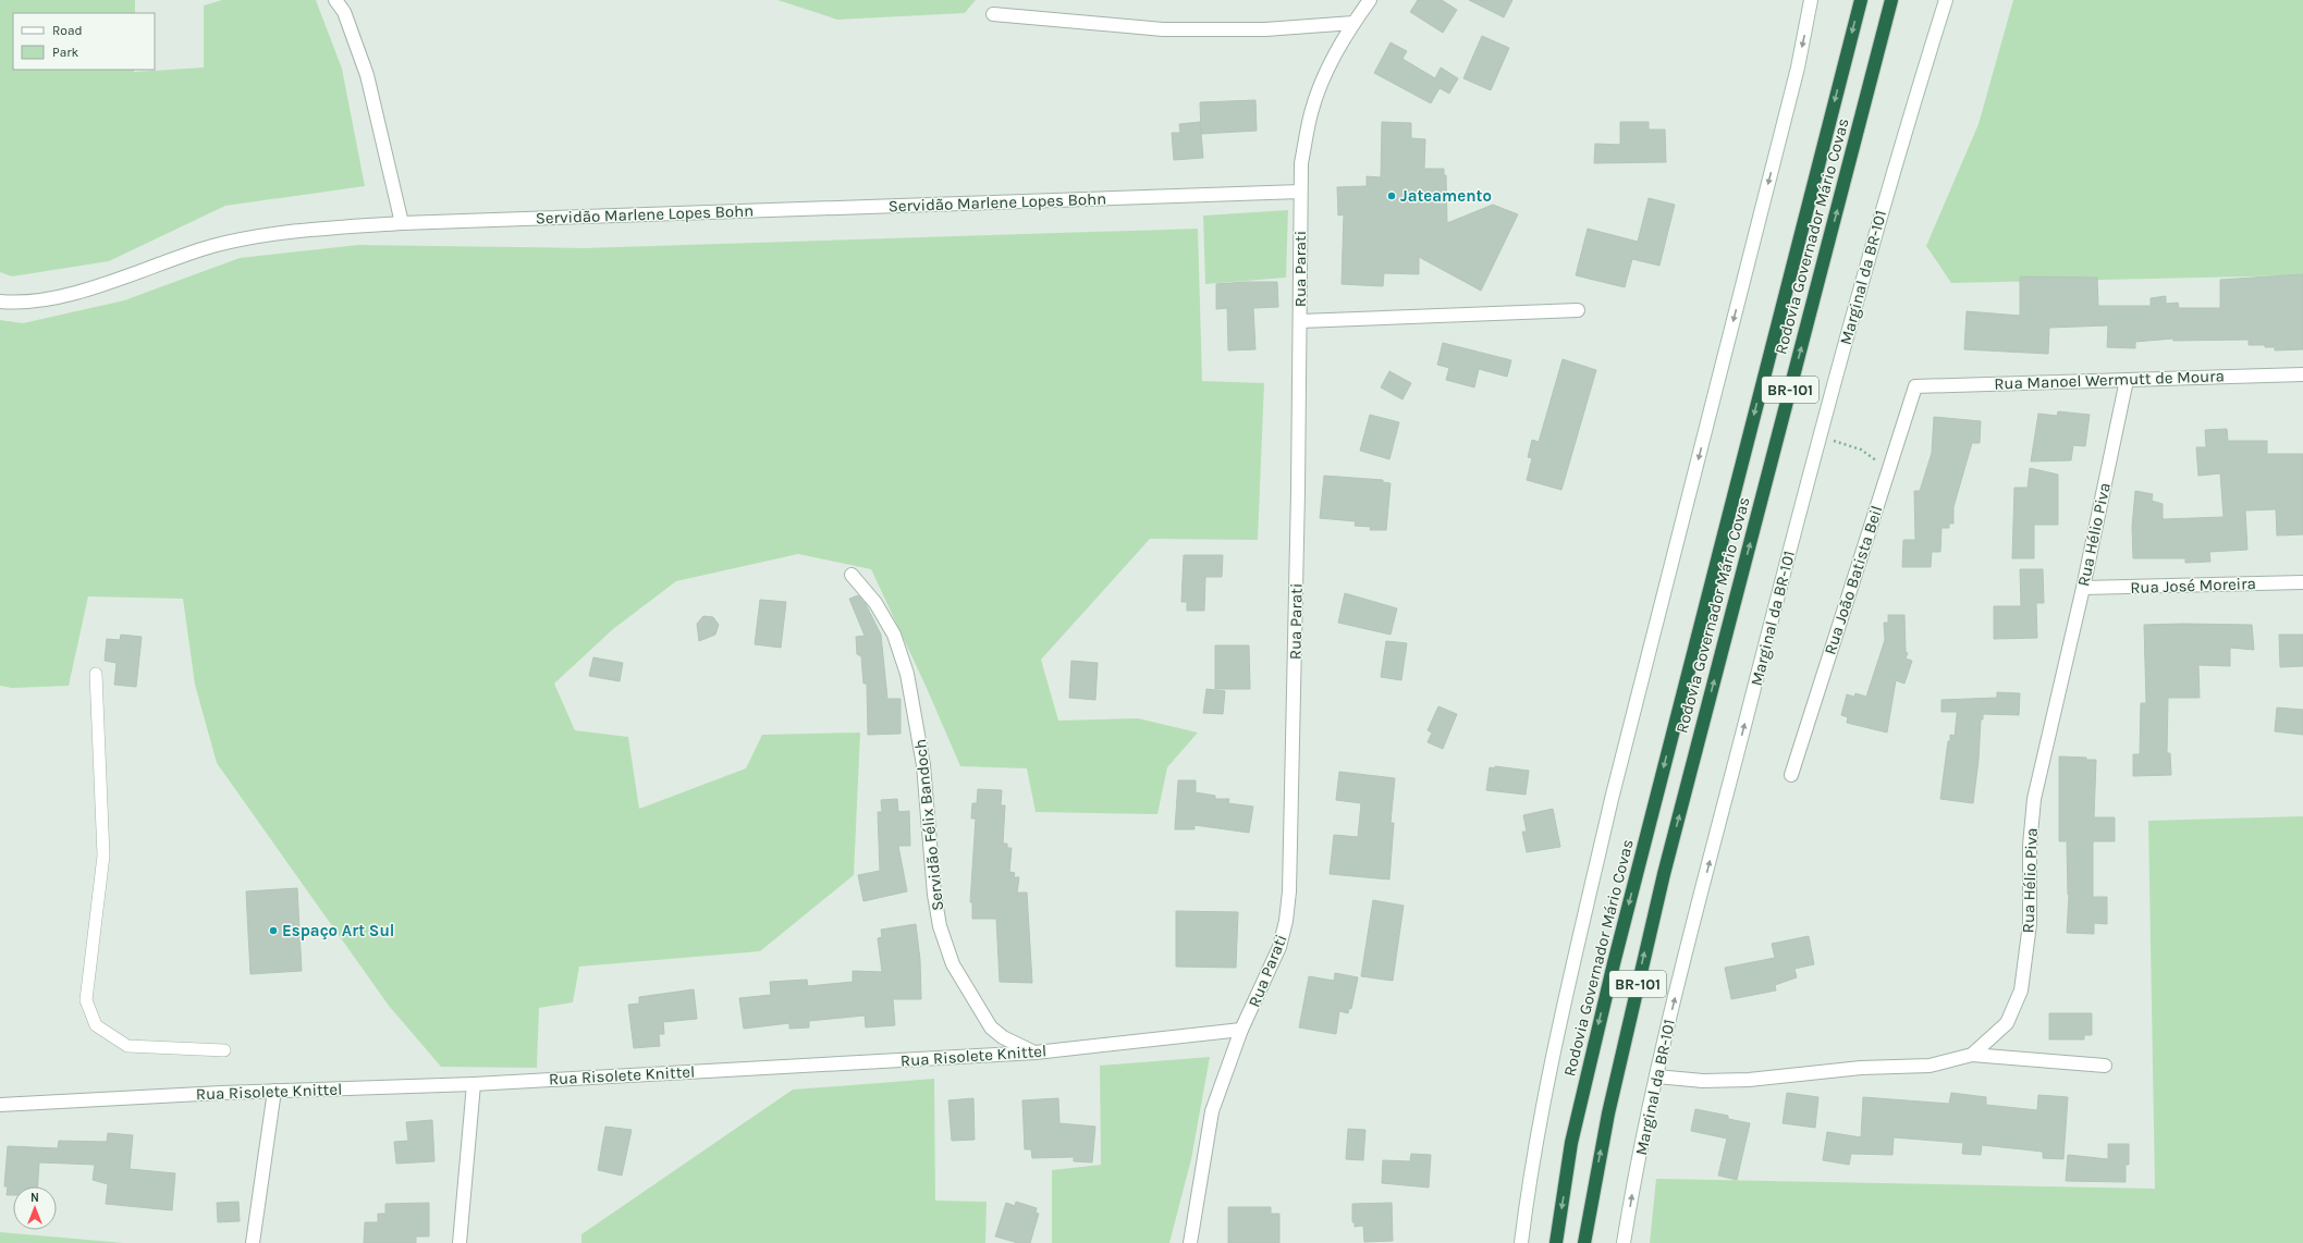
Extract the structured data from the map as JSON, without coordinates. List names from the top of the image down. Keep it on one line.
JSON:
{"streets":{"highway":["Rodovia Governador Mário Covas","BR-101"],"street":["Servidão Marlene Lopes Bohn","Rua Parati","Marginal da BR-101","Rua Manoel Wermutt de Moura","Rua Hélio Piva","Rua João Batista Beil","Rua José Moreira","Servidão Félix Bandoch","Rua Risolete Knittel"]},"crossings":[["Servidão Marlene Lopes Bohn","Rua Parati"],["Rua Parati","Rua Risolete Knittel"],["Marginal da BR-101","Rua Hélio Piva"],["Rua Manoel Wermutt de Moura","Rua Hélio Piva"],["Rua Manoel Wermutt de Moura","Rua João Batista Beil"],["Rua Hélio Piva","Rua José Moreira"],["Servidão Félix Bandoch","Rua Risolete Knittel"]],"places":["Jateamento","Espaço Art Sul"],"legend":["Road","Park"],"north":"top"}
